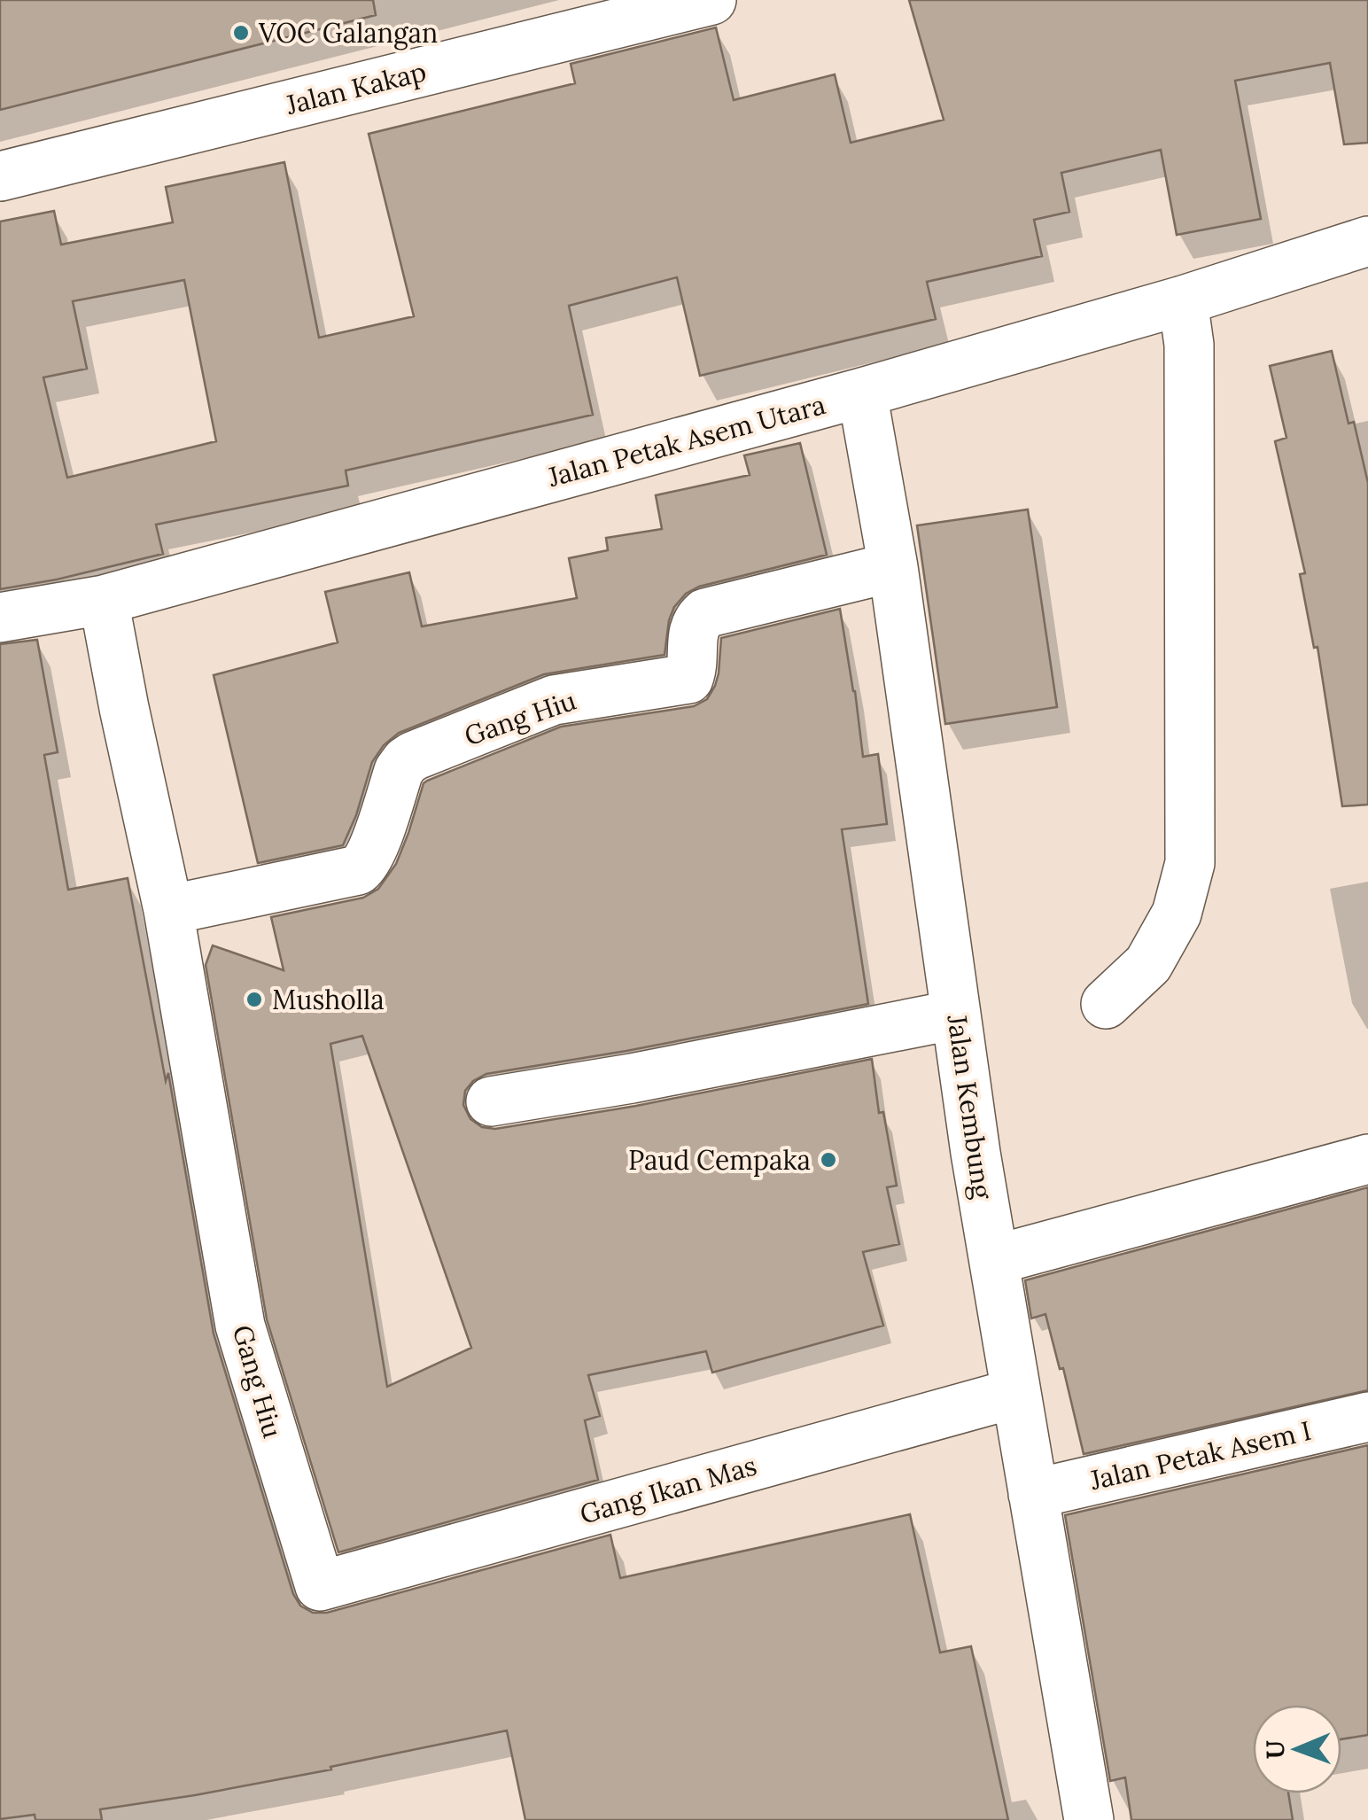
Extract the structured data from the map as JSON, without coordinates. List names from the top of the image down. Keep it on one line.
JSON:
{"streets":{"street":["Jalan Kakap","Jalan Petak Asem Utara","Gang Hiu","Jalan Kembung","Jalan Petak Asem I","Gang Ikan Mas"]},"crossings":[["Jalan Petak Asem Utara","Gang Hiu"],["Jalan Petak Asem Utara","Jalan Kembung"],["Gang Hiu","Jalan Kembung"],["Gang Hiu","Gang Ikan Mas"],["Jalan Kembung","Jalan Petak Asem I"],["Jalan Kembung","Gang Ikan Mas"]],"places":["VOC Galangan","Musholla","Paud Cempaka"],"north":"left"}
